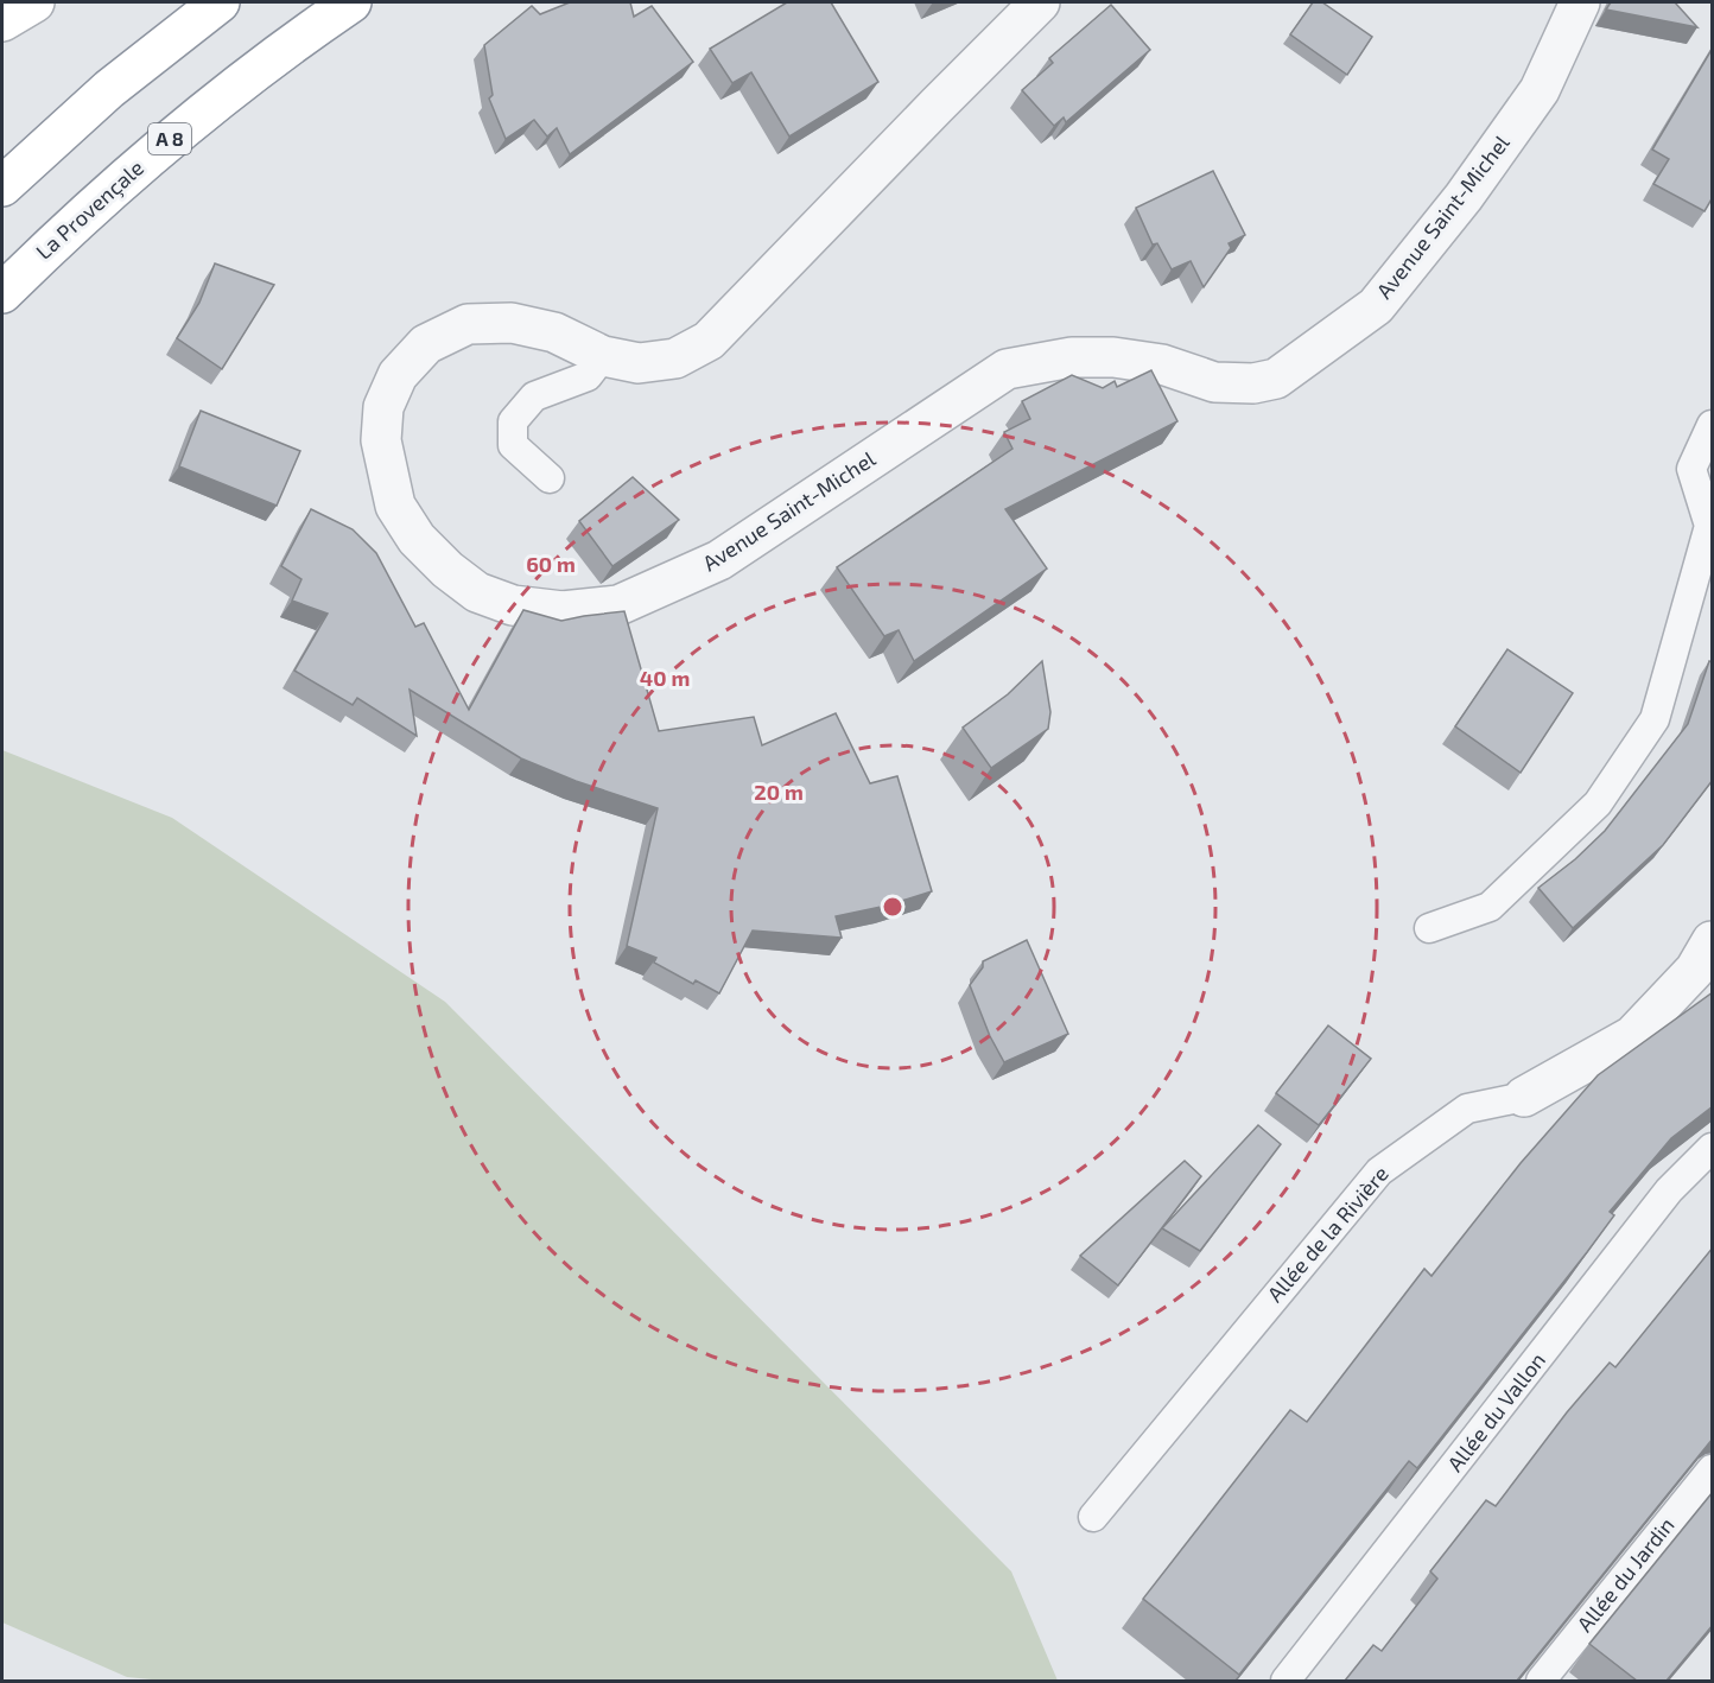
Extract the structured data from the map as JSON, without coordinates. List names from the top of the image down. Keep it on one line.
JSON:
{"streets":{"main road":["A 8","La Provençale"],"street":["Avenue Saint-Michel","Allée de la Rivière"],"lane":["Allée du Vallon","Allée du Jardin"]},"rings":["60 m","40 m","20 m"]}
